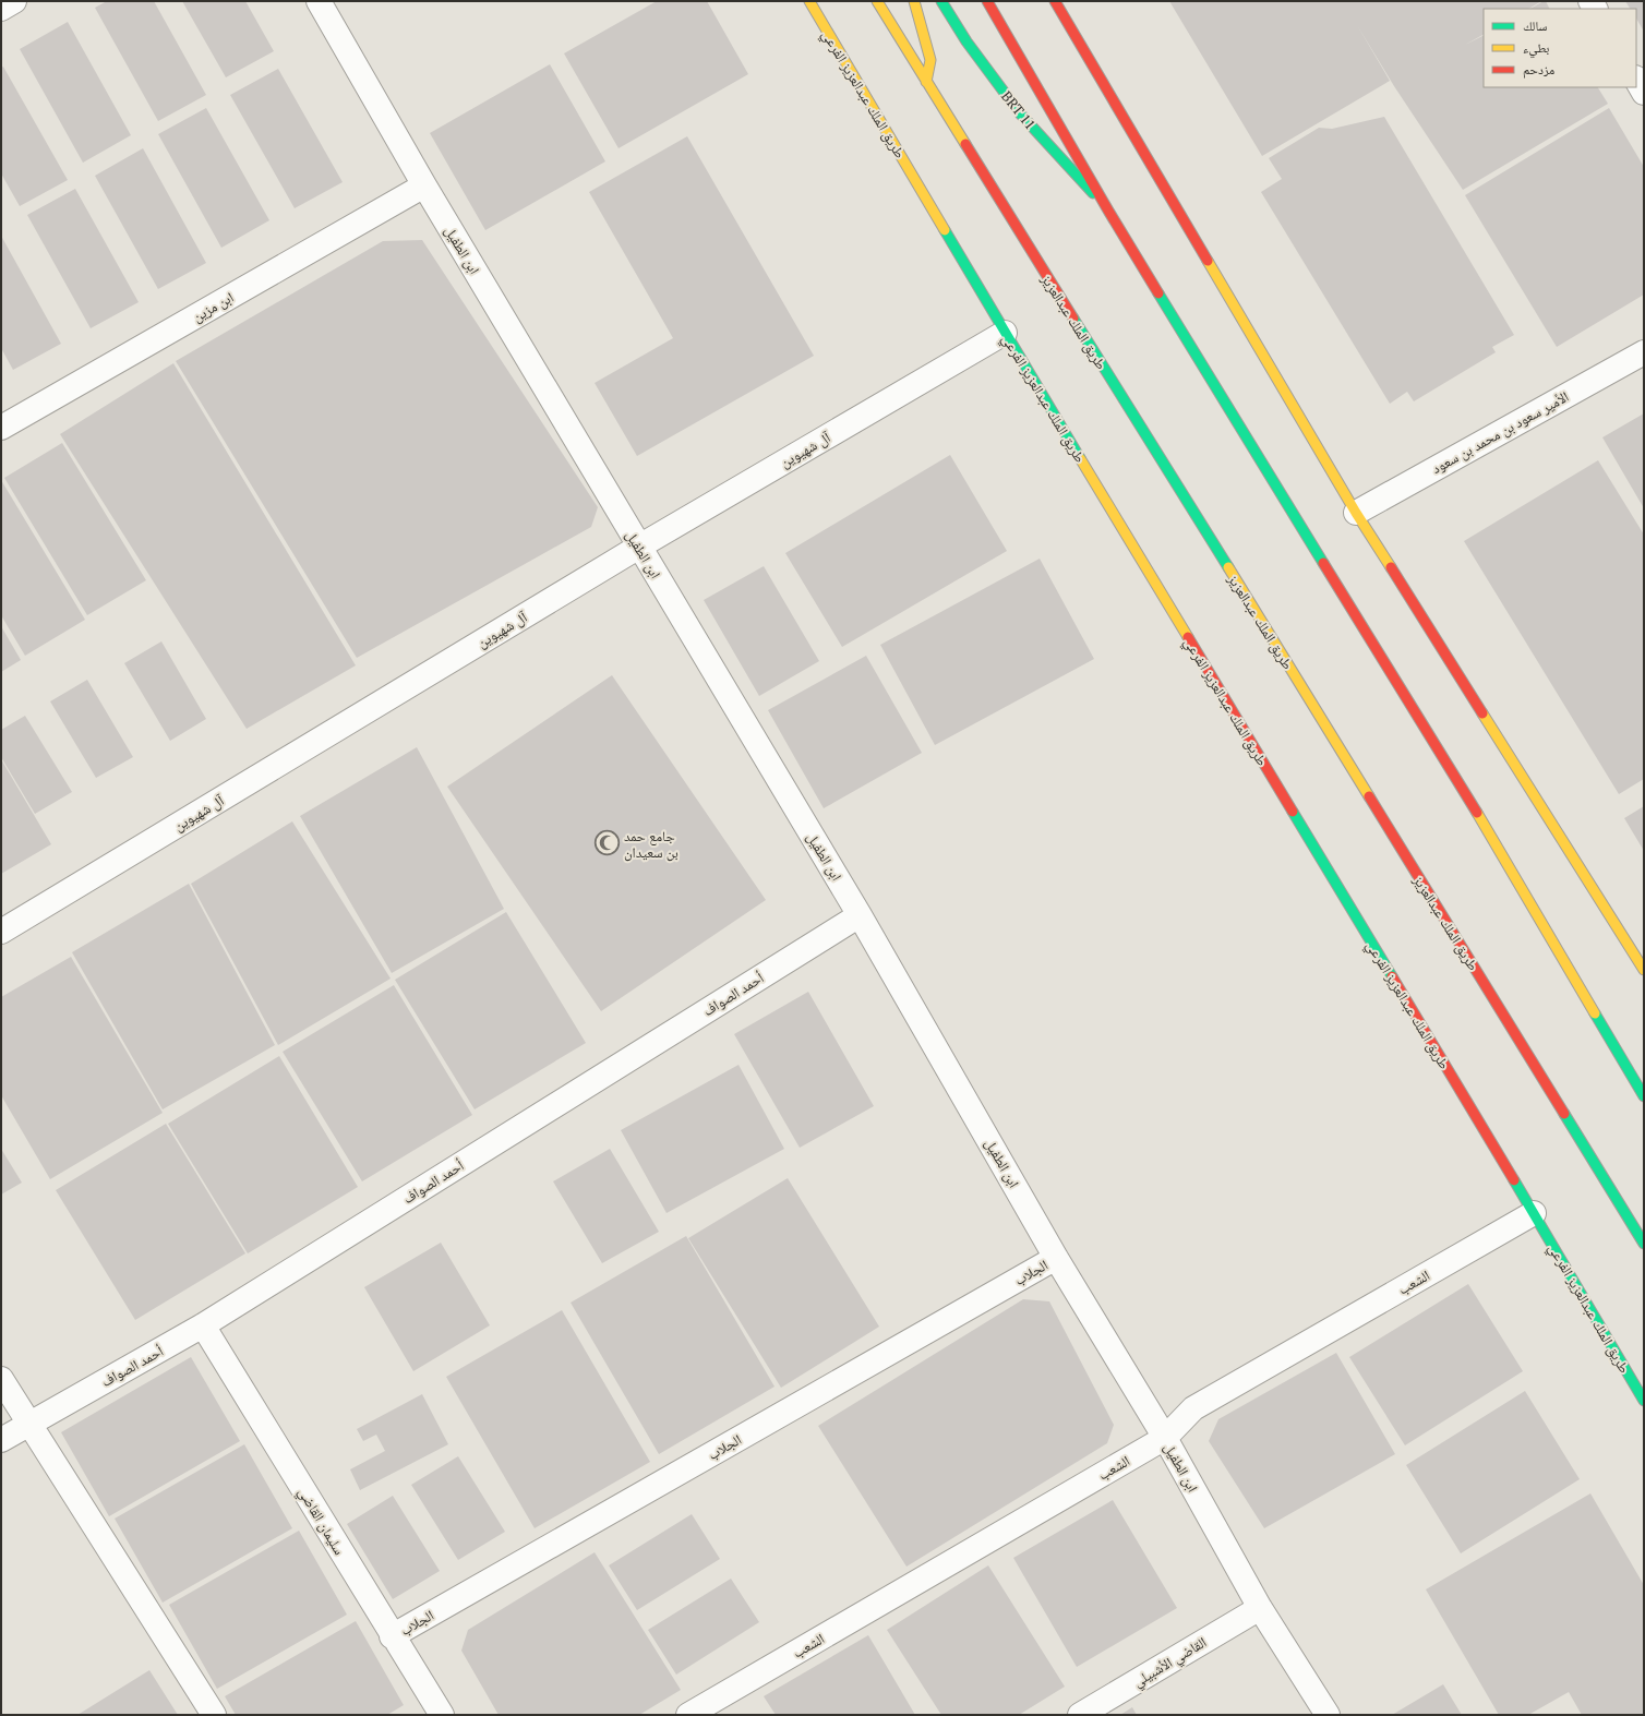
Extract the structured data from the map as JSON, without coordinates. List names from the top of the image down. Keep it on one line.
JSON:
{"streets":{"main road":["طريق الملك عبدالعزيز الفرعي","BRT 11","طريق الملك عبدالعزيز"],"street":["ابن الطفيل","ابن مزين","الأمير سعود بن محمد بن سعود","آل شهيوين","أحمد الصواف","الجلاب","الشعب","سليمان القاضي","القاضي الأشبيلي"]},"crossings":[["طريق الملك عبدالعزيز الفرعي","آل شهيوين"],["طريق الملك عبدالعزيز الفرعي","الشعب"],["ابن الطفيل","ابن مزين"],["ابن الطفيل","آل شهيوين"],["ابن الطفيل","أحمد الصواف"],["ابن الطفيل","الجلاب"],["ابن الطفيل","الشعب"],["ابن الطفيل","القاضي الأشبيلي"],["أحمد الصواف","سليمان القاضي"],["الجلاب","سليمان القاضي"]],"places":{"mosque":["جامع حمد بن سعيدان"]},"legend":["سالك","بطيء","مزدحم"]}
